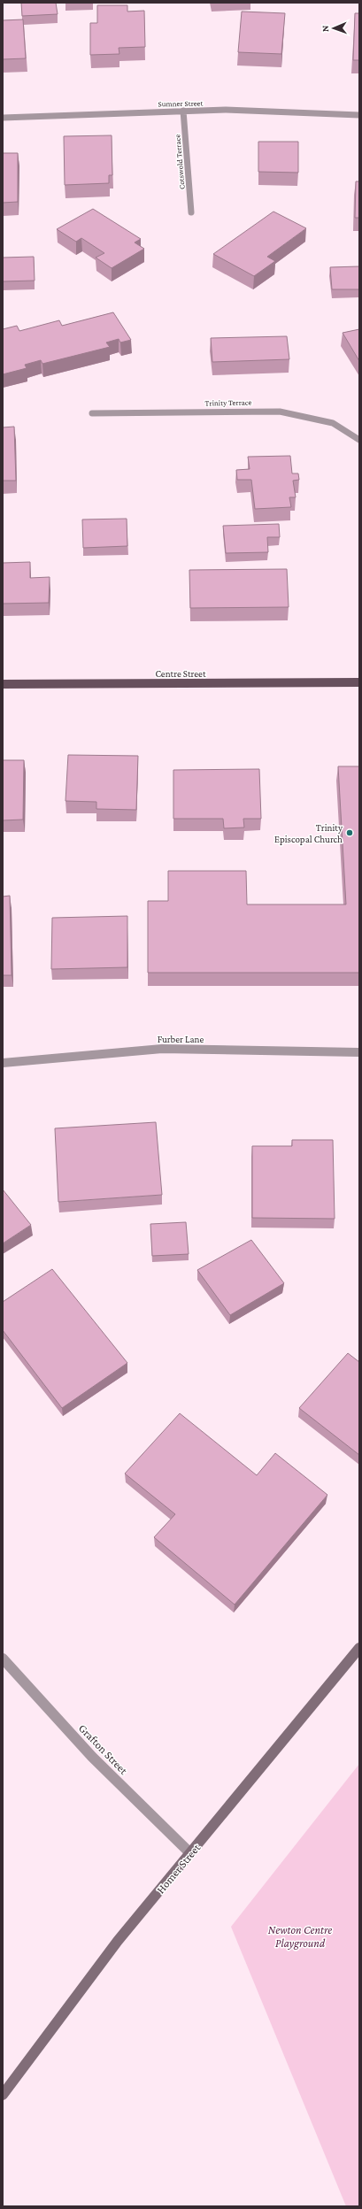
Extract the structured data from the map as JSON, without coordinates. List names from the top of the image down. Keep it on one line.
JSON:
{"streets":{"main road":["Centre Street"],"street":["Sumner Street","Cotswold Terrace","Trinity Terrace","Furber Lane","Grafton Street","Homer Street"]},"crossings":[["Sumner Street","Cotswold Terrace"],["Grafton Street","Homer Street"]],"parks":["Newton Centre Playground"],"places":["Trinity Episcopal Church"],"north":"left"}
